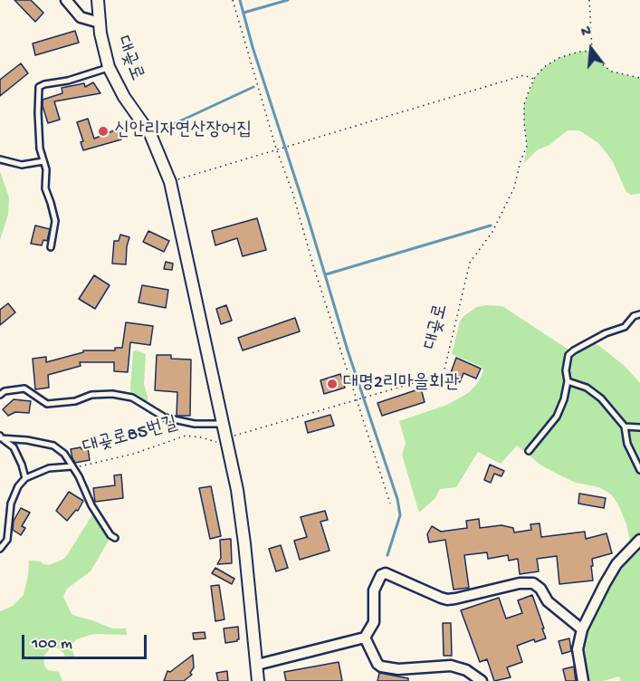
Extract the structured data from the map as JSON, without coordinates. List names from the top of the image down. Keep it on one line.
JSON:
{"streets":{"street":["대곶로"],"lane":["대곶로85번길"]},"crossings":[["대곶로","대곶로85번길"]],"places":["신안리자연산장어집","대명2리마을회관"],"scale_bar":"100 m","north":"top"}
